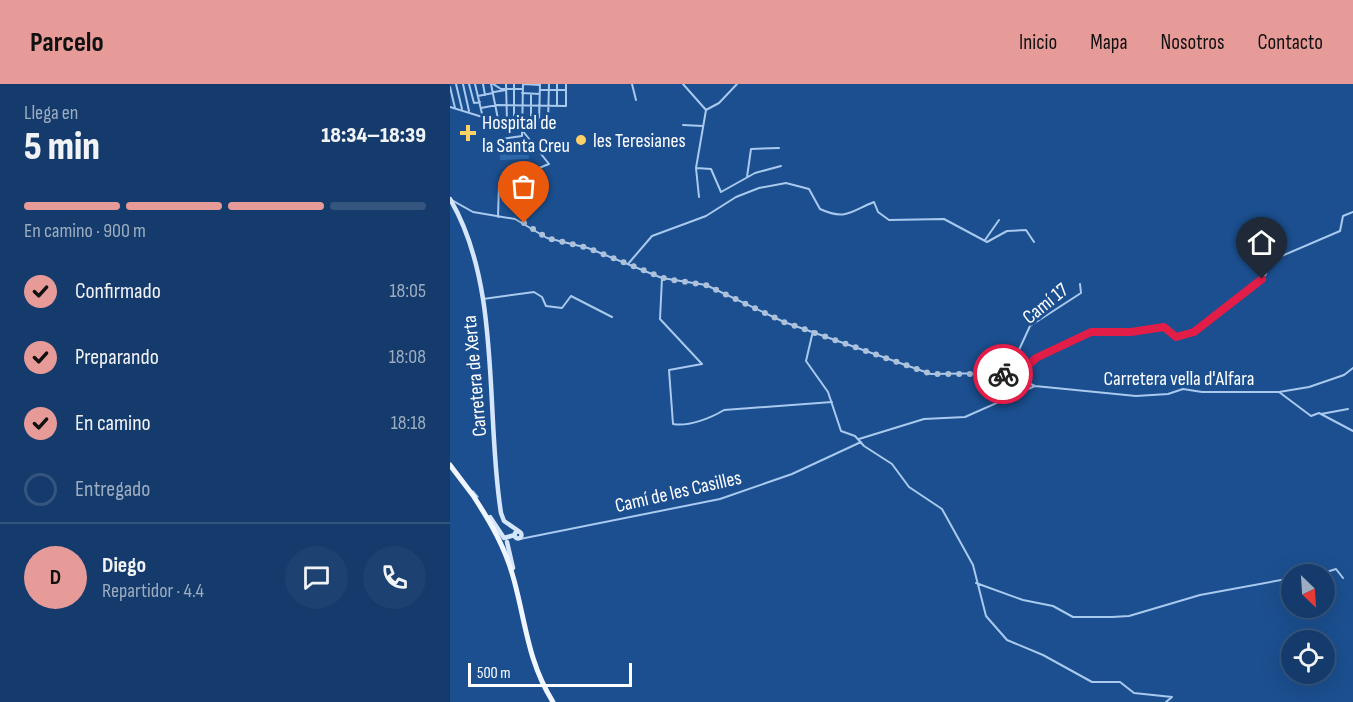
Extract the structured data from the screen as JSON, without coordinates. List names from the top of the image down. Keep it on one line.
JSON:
{"streets":{"main road":["Carretera de Xerta"],"street":["Camí 17","Carretera vella d'Alfara","Camí de les Casilles"]},"crossings":[["Camí 17","Carretera vella d'Alfara"],["Carretera de Xerta","Carretera vella d'Alfara"],["Carretera de Xerta","Camí de les Casilles"],["Carretera vella d'Alfara","Camí de les Casilles"]],"places":{"health":["Hospital de la Santa Creu"],"other":["les Teresianes"]},"scale_bar":"500 m","north":"bottom right","page":{"header":"Parcelo","nav":["Inicio","Mapa","Nosotros","Contacto"],"heading":["5 min","Llega en","18:34–18:39"],"panel":["Diego","Repartidor · 4.4"],"bar":"En camino · 900 m","list":[["Confirmado","18:05"],["Preparando","18:08"],["En camino","18:18"],"Entregado"],"round":"D","scale":"500 m"}}
